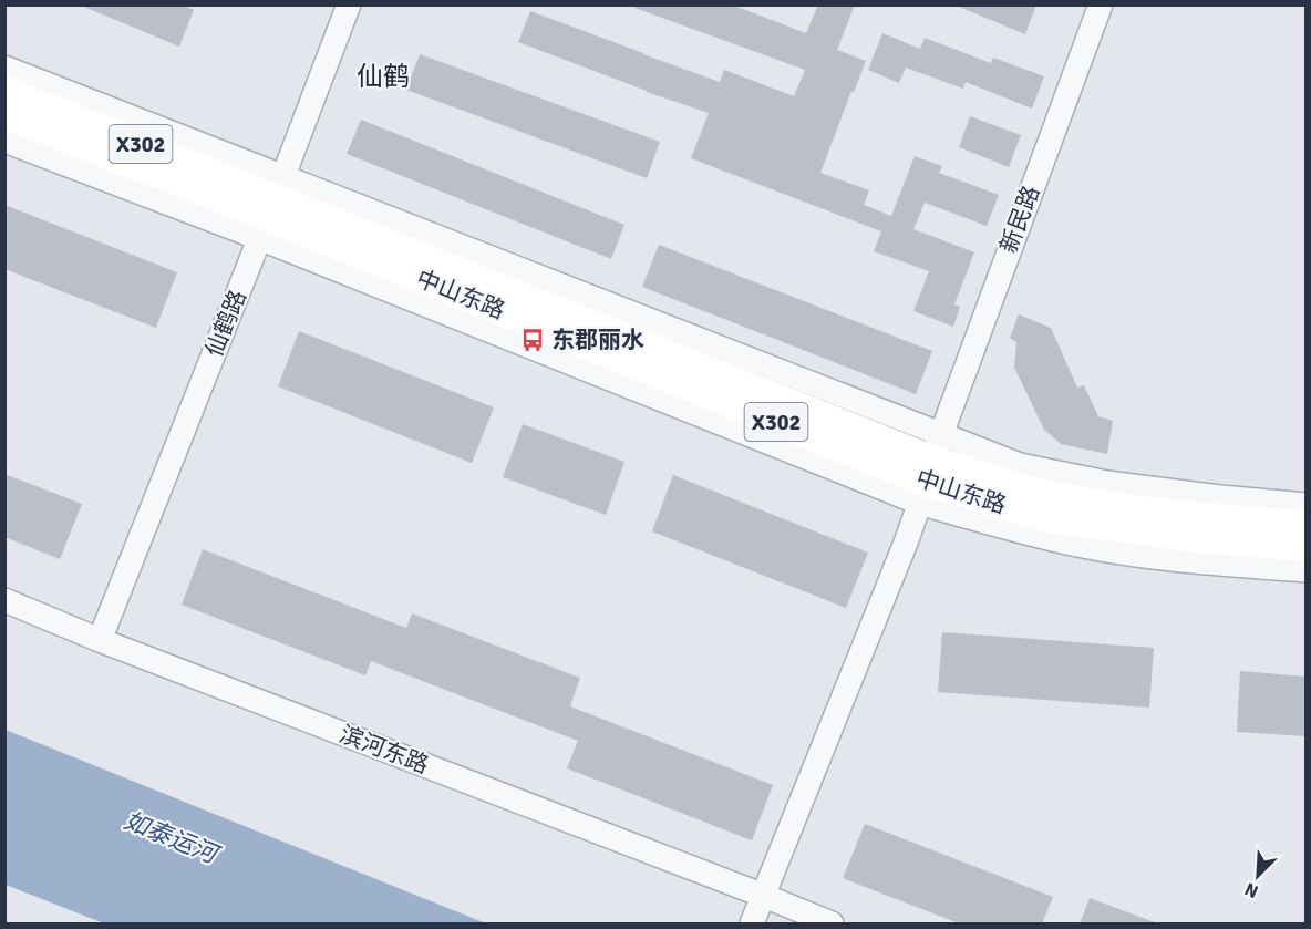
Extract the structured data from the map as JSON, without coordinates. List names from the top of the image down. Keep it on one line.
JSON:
{"streets":{"main road":["X302","中山东路"],"street":["新民路","仙鹤路","滨河东路"]},"crossings":[["新民路","中山东路"],["新民路","滨河东路"],["中山东路","仙鹤路"],["仙鹤路","滨河东路"]],"districts":["仙鹤"],"water":["如泰运河"],"places":{"bus stop":["东郡丽水"]},"north":"bottom left"}
